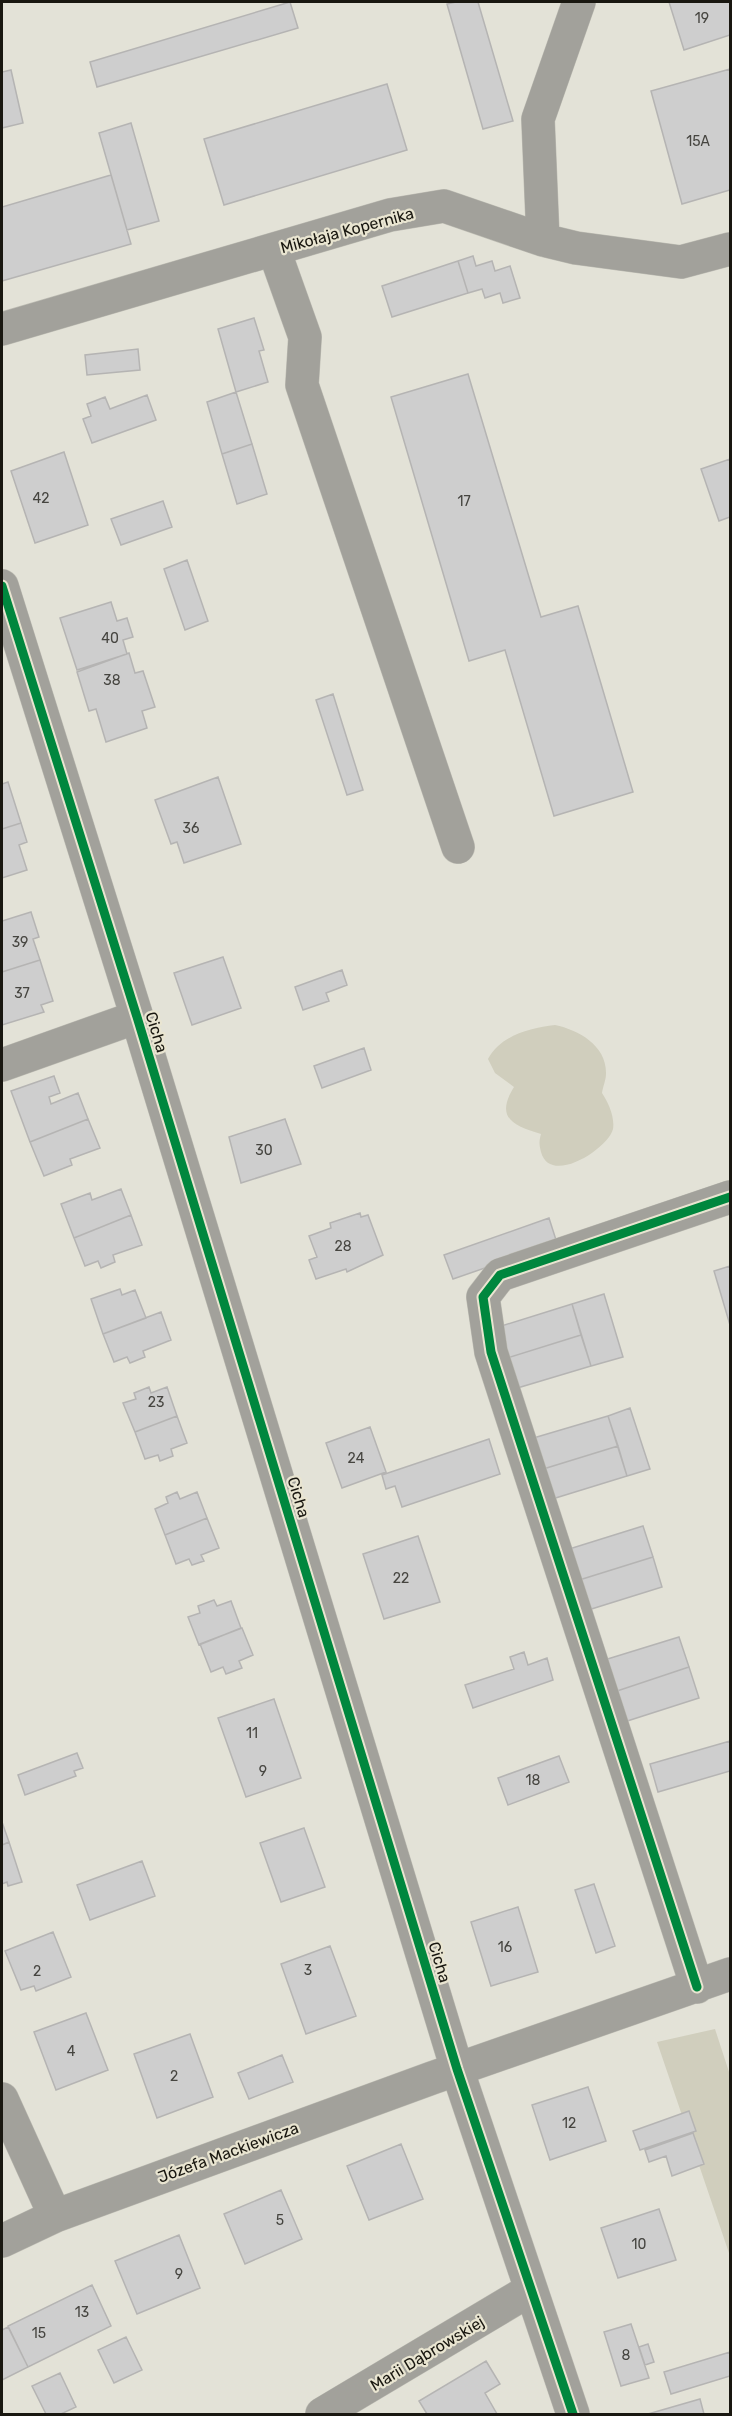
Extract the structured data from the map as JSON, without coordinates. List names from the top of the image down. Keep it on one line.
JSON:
{"streets":{"street":["Mikołaja Kopernika","Cicha","Józefa Mackiewicza","Marii Dąbrowskiej"]},"crossings":[["Cicha","Józefa Mackiewicza"],["Cicha","Marii Dąbrowskiej"]],"house_numbers":["19","15A","42","17","40","38","36","39","37","30","28","23","24","22","11","9","18","16","3","2","4","2","12","5","10","9","13","15","8"]}
